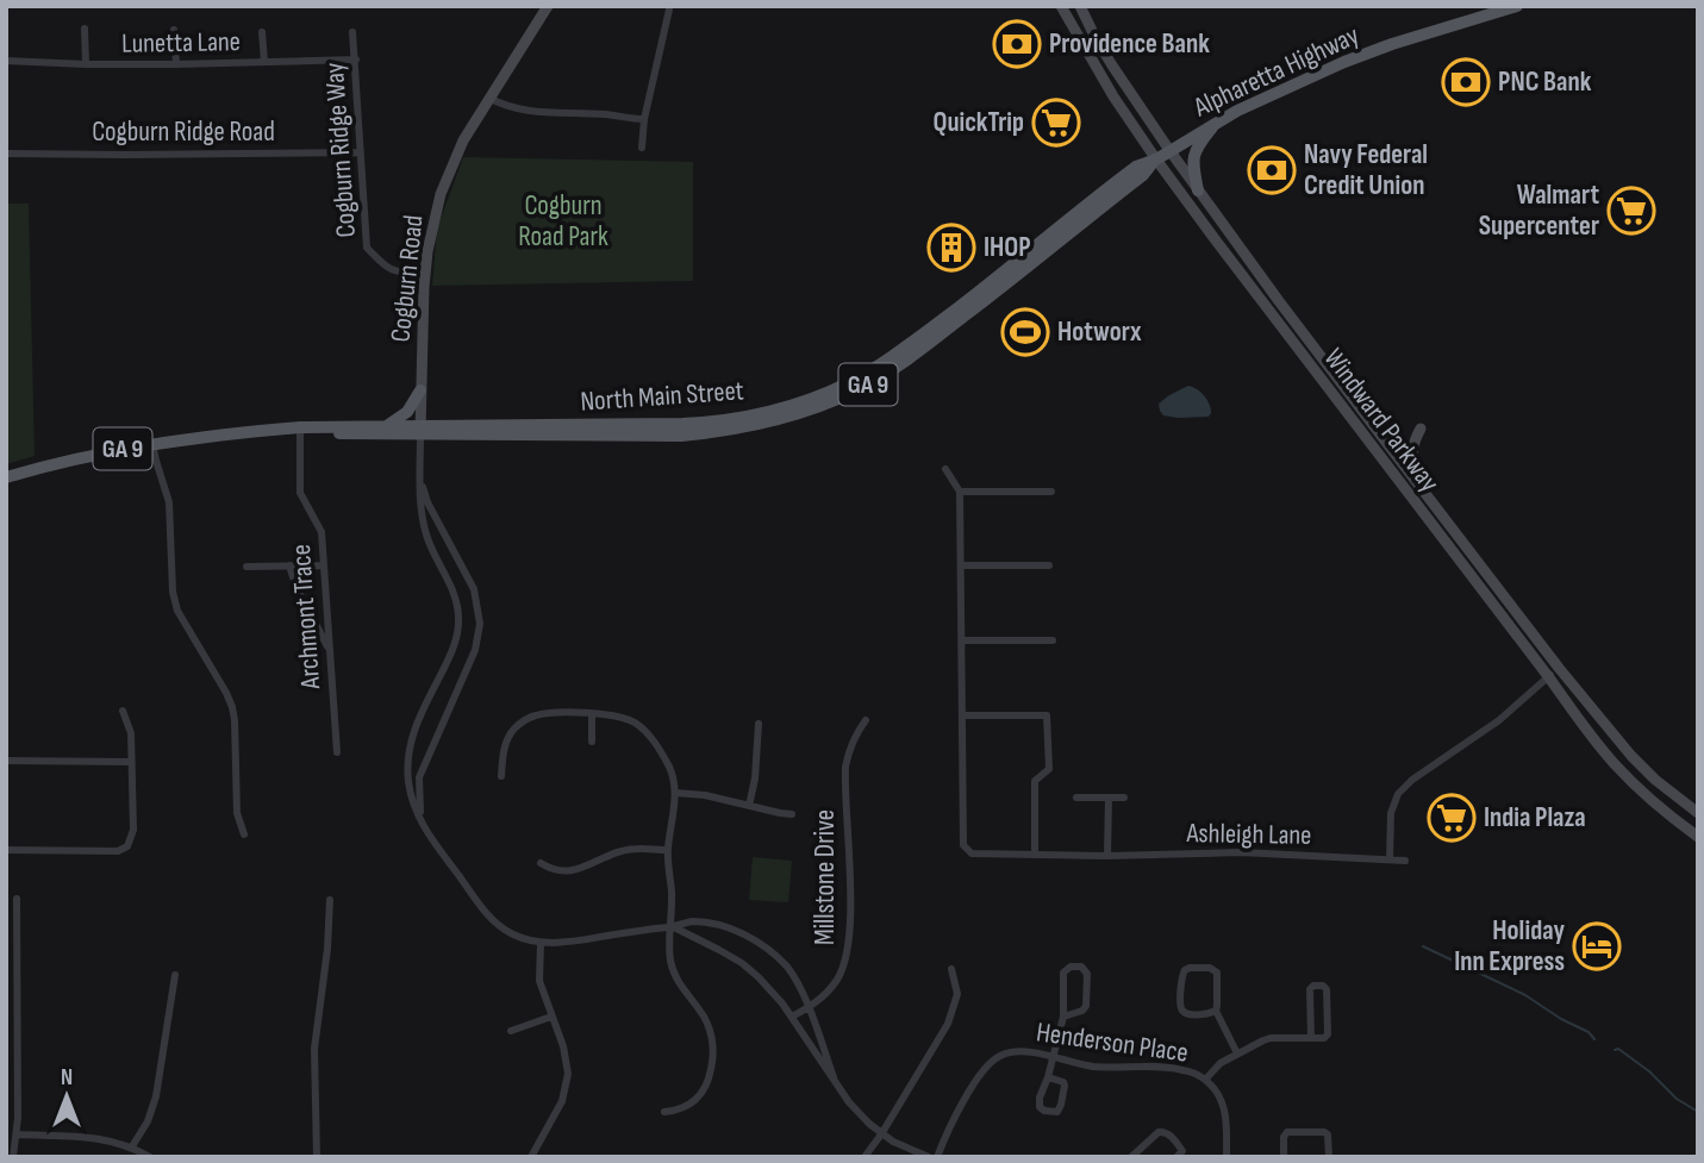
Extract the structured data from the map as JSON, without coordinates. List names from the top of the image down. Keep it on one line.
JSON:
{"streets":{"main road":["Alpharetta Highway","Cogburn Road","GA 9","North Main Street","Windward Parkway"],"street":["Lunetta Lane","Cogburn Ridge Road","Cogburn Ridge Way","Archmont Trace","Ashleigh Lane","Millstone Drive","Henderson Place"]},"crossings":[["Lunetta Lane","Cogburn Ridge Way"],["Alpharetta Highway","North Main Street"],["Alpharetta Highway","Windward Parkway"],["Cogburn Ridge Road","Cogburn Ridge Way"],["Cogburn Ridge Way","Cogburn Road"],["Cogburn Road","North Main Street"],["North Main Street","Windward Parkway"],["North Main Street","Archmont Trace"]],"parks":["Cogburn Road Park"],"places":{"bank":["Providence Bank","PNC Bank","Navy Federal Credit Union"],"supermarket":["QuickTrip","Walmart Supercenter","India Plaza"],"building":["IHOP"],"sports":["Hotworx"],"hotel":["Holiday Inn Express"]},"north":"top"}
